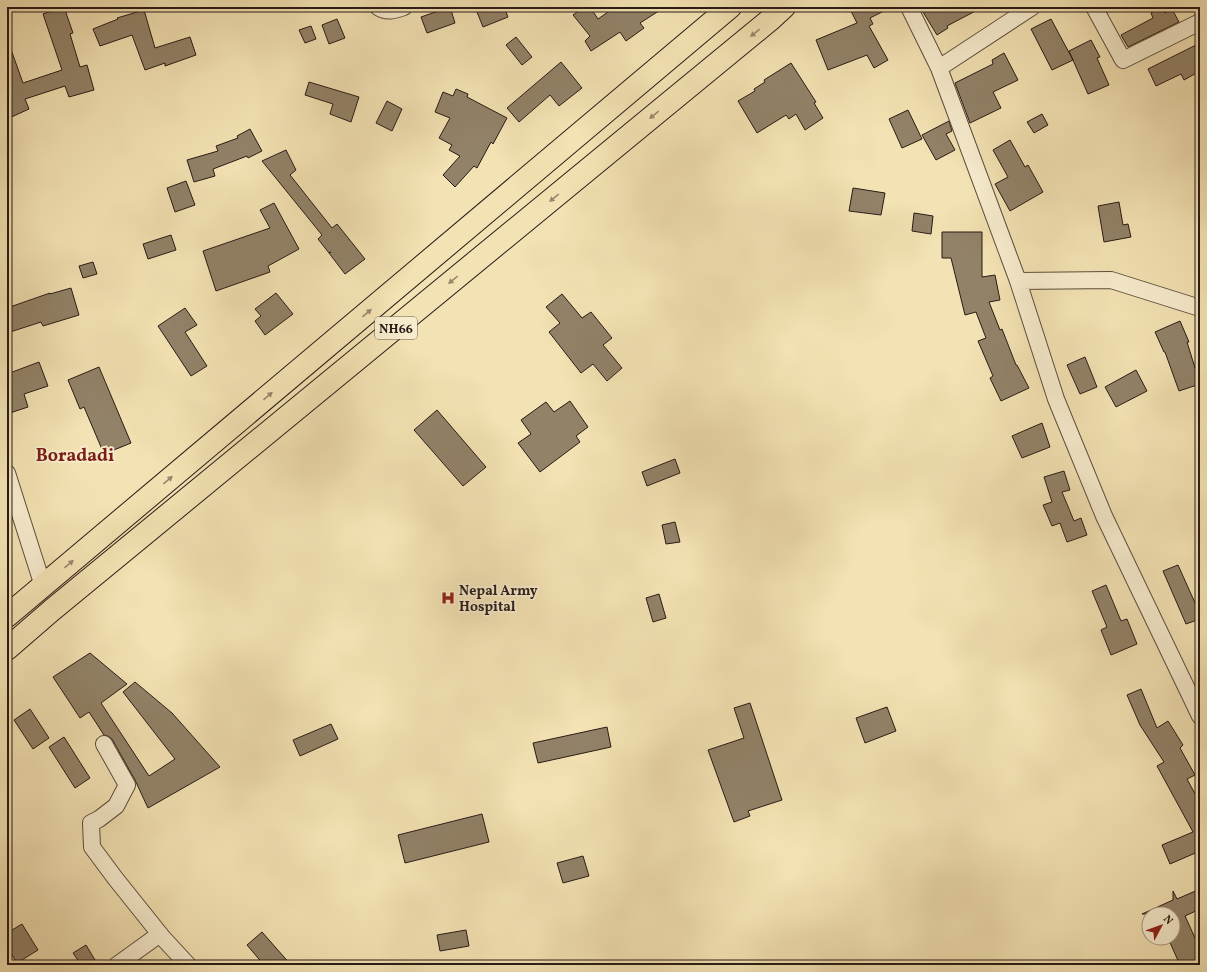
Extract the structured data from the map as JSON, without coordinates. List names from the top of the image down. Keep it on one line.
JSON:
{"streets":{"highway":["NH66"]},"districts":["Boradadi"],"places":{"hospital":["Nepal Army Hospital"]},"north":"top right"}
